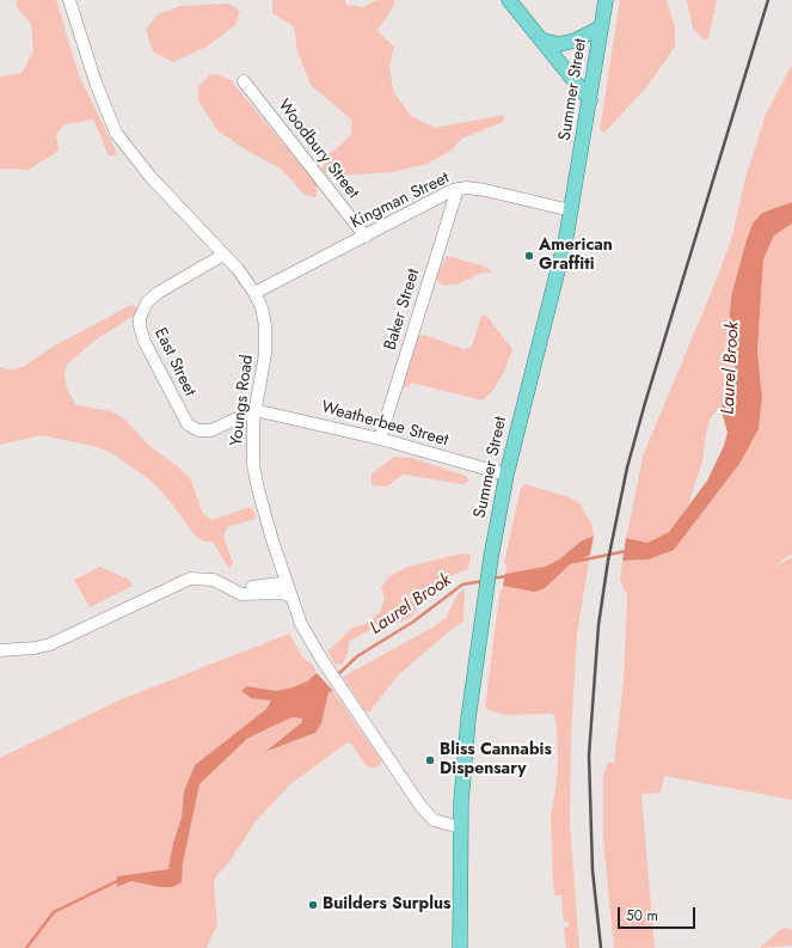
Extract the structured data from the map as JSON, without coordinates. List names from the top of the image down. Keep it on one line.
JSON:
{"streets":{"main road":["Summer Street"],"street":["Woodbury Street","Kingman Street","Baker Street","East Street","Youngs Road","Weatherbee Street"]},"crossings":[["Summer Street","Kingman Street"],["Summer Street","Youngs Road"],["Summer Street","Weatherbee Street"],["Woodbury Street","Kingman Street"],["Kingman Street","Baker Street"],["Kingman Street","East Street"],["Kingman Street","Youngs Road"],["Kingman Street","Weatherbee Street"],["Baker Street","Weatherbee Street"],["East Street","Youngs Road"],["East Street","Weatherbee Street"],["Youngs Road","Weatherbee Street"]],"water":["Laurel Brook"],"places":["American Graffiti","Bliss Cannabis Dispensary","Builders Surplus"],"scale_bar":"50 m"}
